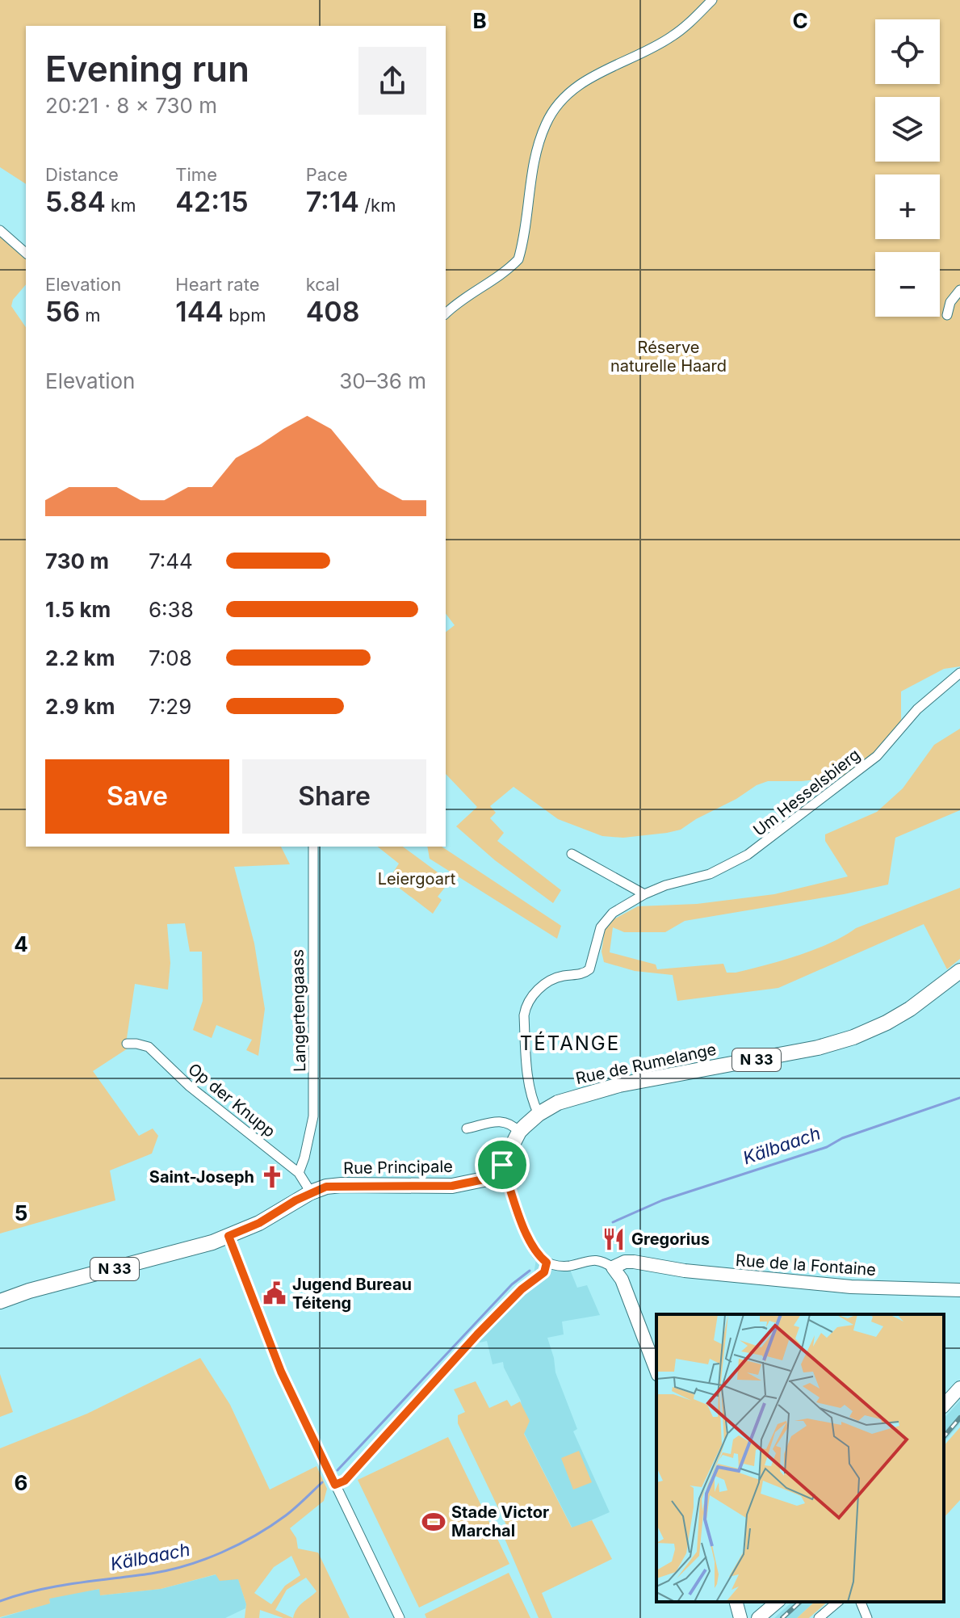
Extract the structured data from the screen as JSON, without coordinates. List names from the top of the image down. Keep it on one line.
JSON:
{"streets":{"main road":["N 33","Rue de Rumelange","Rue Principale"],"street":["Um Hesselsbierg","Langertengaass","Op der Knupp","Rue de la Fontaine"]},"crossings":[["Um Hesselsbierg","Rue de Rumelange"],["Langertengaass","Op der Knupp"],["Rue de Rumelange","Rue Principale"],["Op der Knupp","Rue Principale"]],"districts":["TÉTANGE"],"water":["Kälbaach"],"parks":["Réserve naturelle Haard","Leiergoart"],"places":{"church":["Saint-Joseph"],"restaurant":["Gregorius"],"public building":["Jugend Bureau Téiteng"],"sports":["Stade Victor Marchal"]},"page":{"map_buttons":["+","−"],"heading":["Evening run","20:21 · 8 × 730 m"],"stats":[["Distance","5.84 km"],["Time","42:15"],["Pace","7:14 /km"],["Elevation","56 m"],["Heart rate","144 bpm"],["kcal","408"]],"chart":["Elevation","30–36 m"],"list":[{"name":"730 m","note":"7:44"},{"name":"1.5 km","note":"6:38"},{"name":"2.2 km","note":"7:08"},{"name":"2.9 km","note":"7:29"}],"buttons":["Save","Share"]},"grid":{"columns":["B","C"],"rows":["4","5","6"]}}
